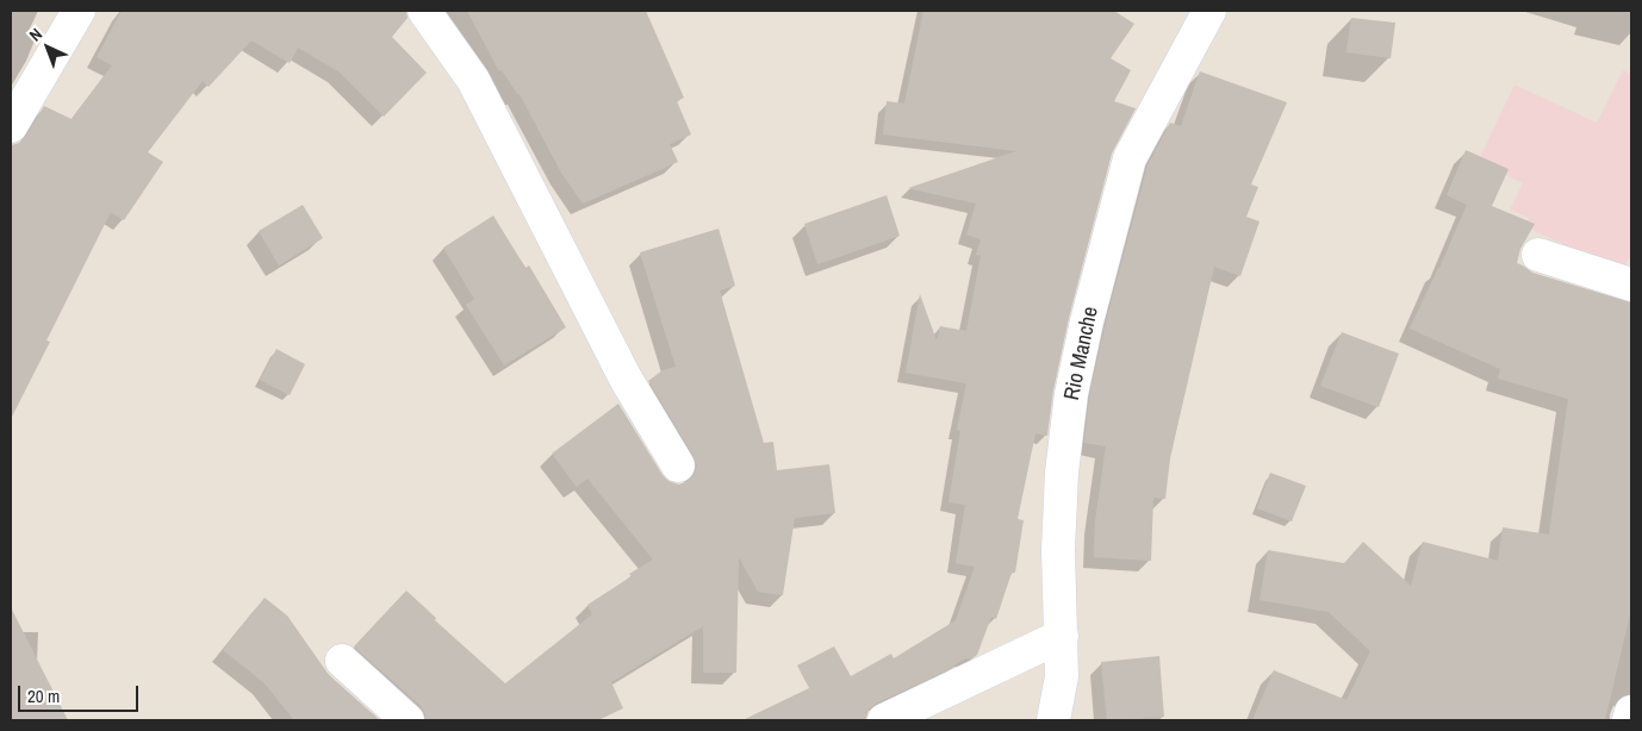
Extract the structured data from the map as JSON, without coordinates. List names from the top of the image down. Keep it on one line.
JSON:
{"streets":{"street":["Rio Manche"]},"scale_bar":"20 m","north":"top left"}
